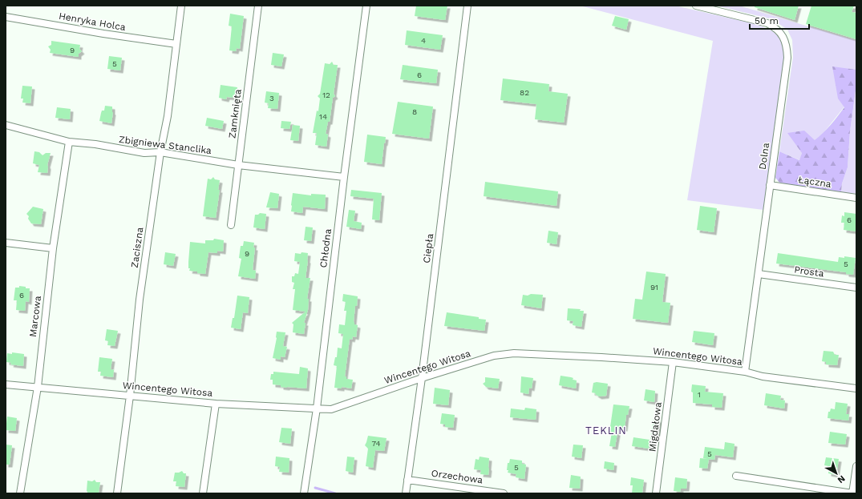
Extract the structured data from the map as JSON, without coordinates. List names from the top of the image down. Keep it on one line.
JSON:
{"streets":{"street":["Henryka Holca","Zamknięta","Zbigniewa Stanclika","Dolna","Łączna","Zaciszna","Chłodna","Ciepła","Prosta","Marcowa","Wincentego Witosa","Migdałowa","Orzechowa"]},"crossings":[["Henryka Holca","Zaciszna"],["Zamknięta","Zbigniewa Stanclika"],["Zbigniewa Stanclika","Zaciszna"],["Zbigniewa Stanclika","Chłodna"],["Zbigniewa Stanclika","Marcowa"],["Dolna","Łączna"],["Dolna","Prosta"],["Dolna","Wincentego Witosa"],["Zaciszna","Wincentego Witosa"],["Chłodna","Wincentego Witosa"],["Ciepła","Wincentego Witosa"],["Ciepła","Orzechowa"],["Marcowa","Wincentego Witosa"],["Wincentego Witosa","Migdałowa"]],"districts":["TEKLIN"],"house_numbers":["4","9","5","6","82","12","3","8","14","6","9","5","91","6","1","74","5","5"],"scale_bar":"50 m","north":"bottom right"}
